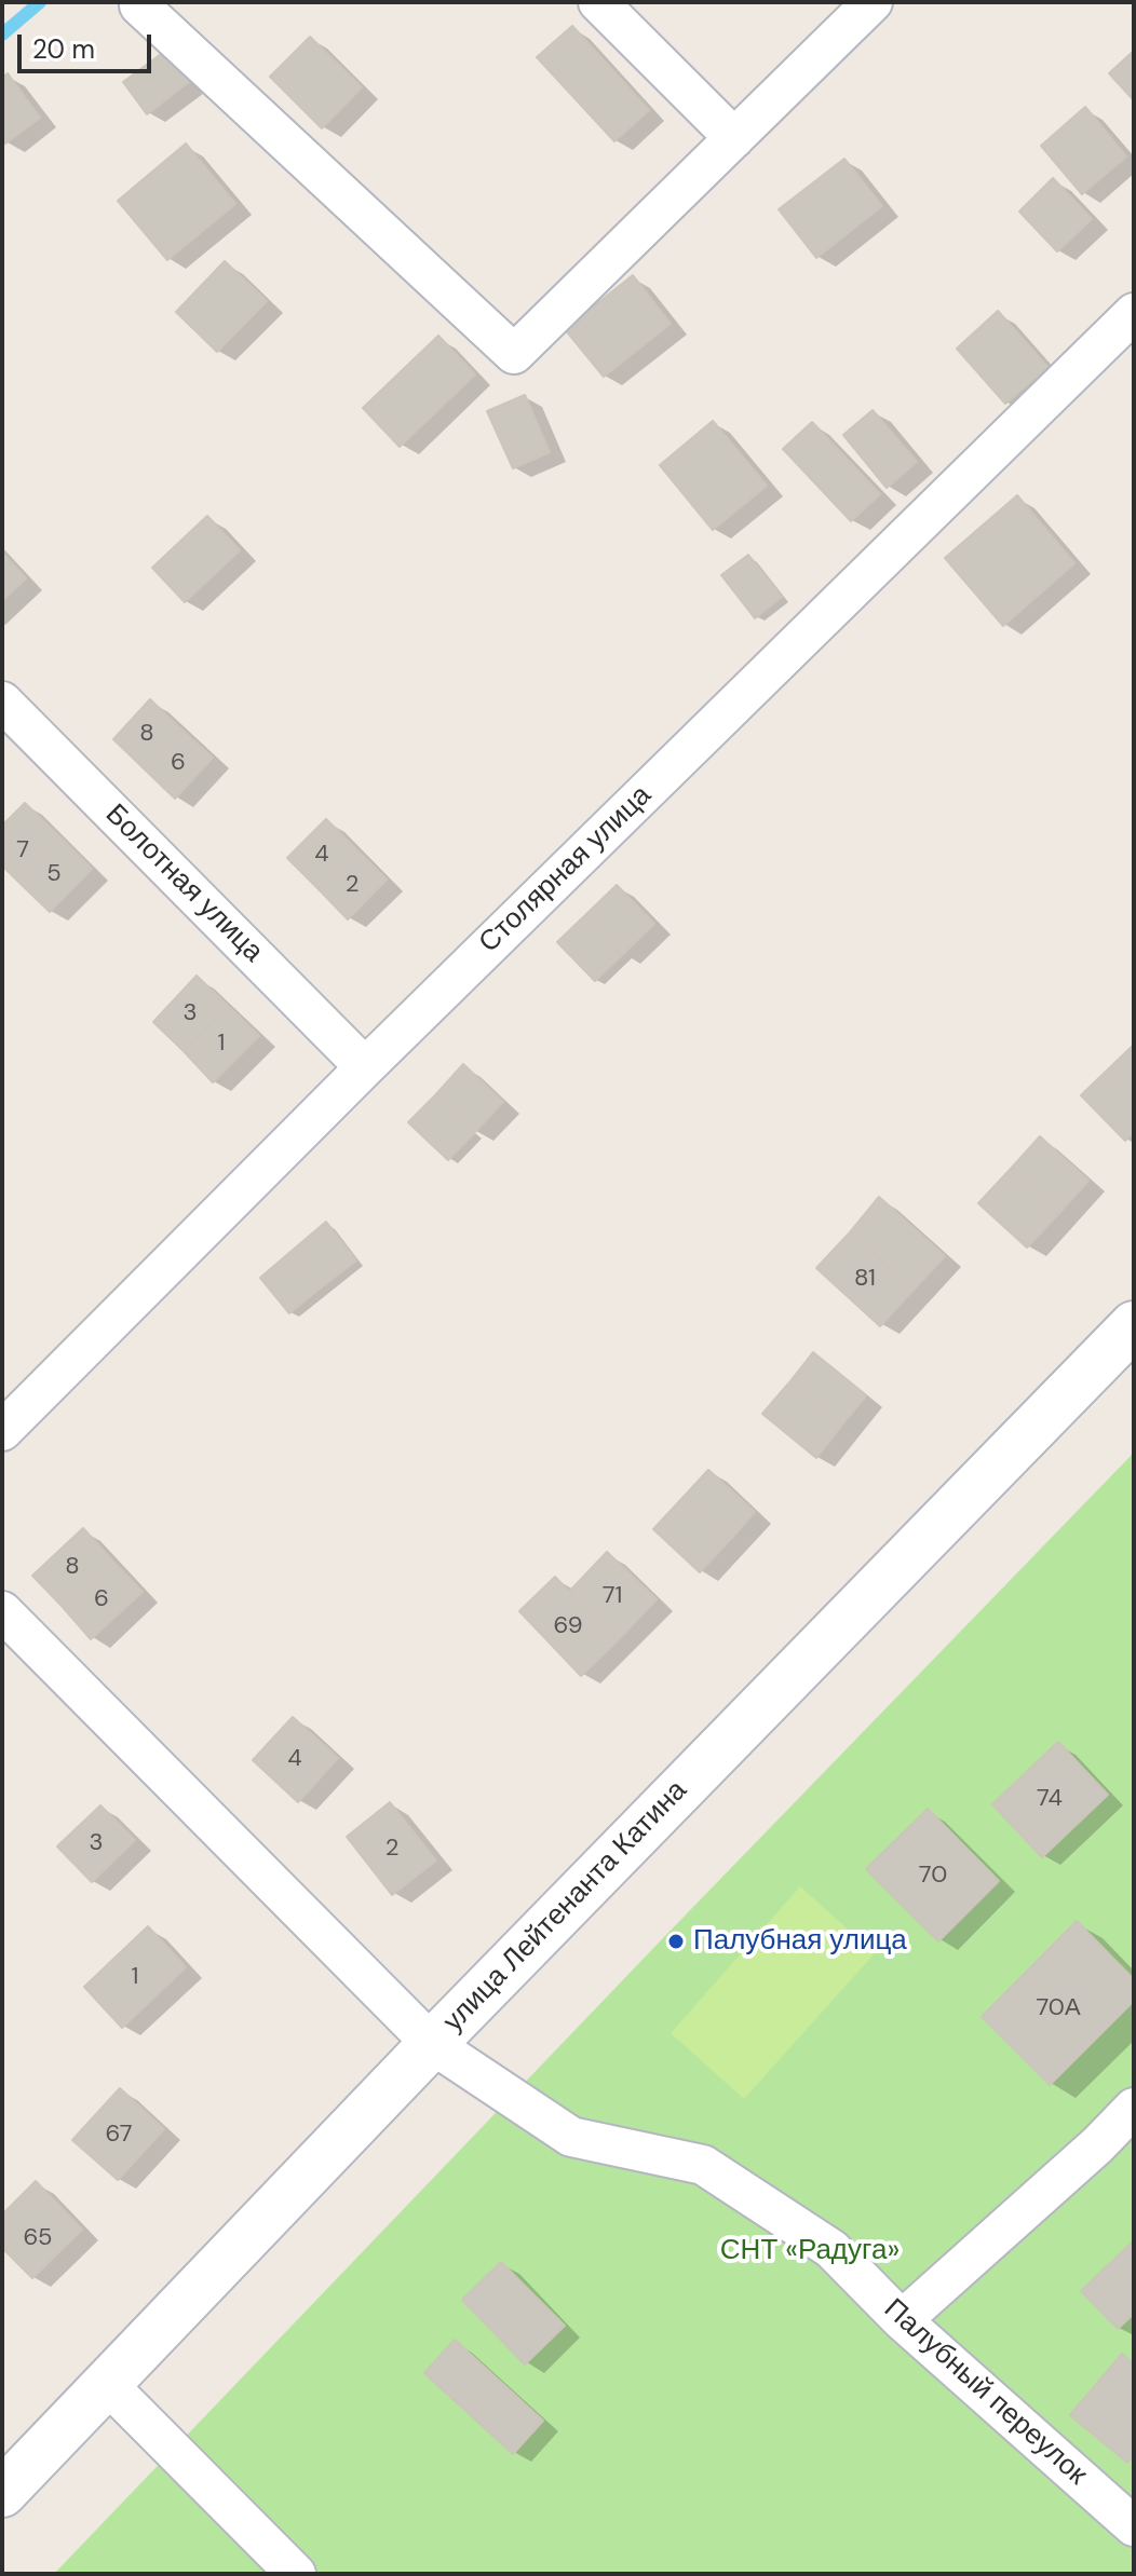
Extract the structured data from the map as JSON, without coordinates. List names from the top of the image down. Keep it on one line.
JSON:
{"streets":{"street":["Столярная улица","Болотная улица","улица Лейтенанта Катина","Палубный переулок"]},"crossings":[["Столярная улица","Болотная улица"],["улица Лейтенанта Катина","Палубный переулок"]],"parks":["СНТ «Радуга»"],"places":["Палубная улица"],"house_numbers":["8","6","7","4","5","2","3","1","81","8","71","6","69","4","74","3","2","70","1","70А","67","65"],"scale_bar":"20 m"}
